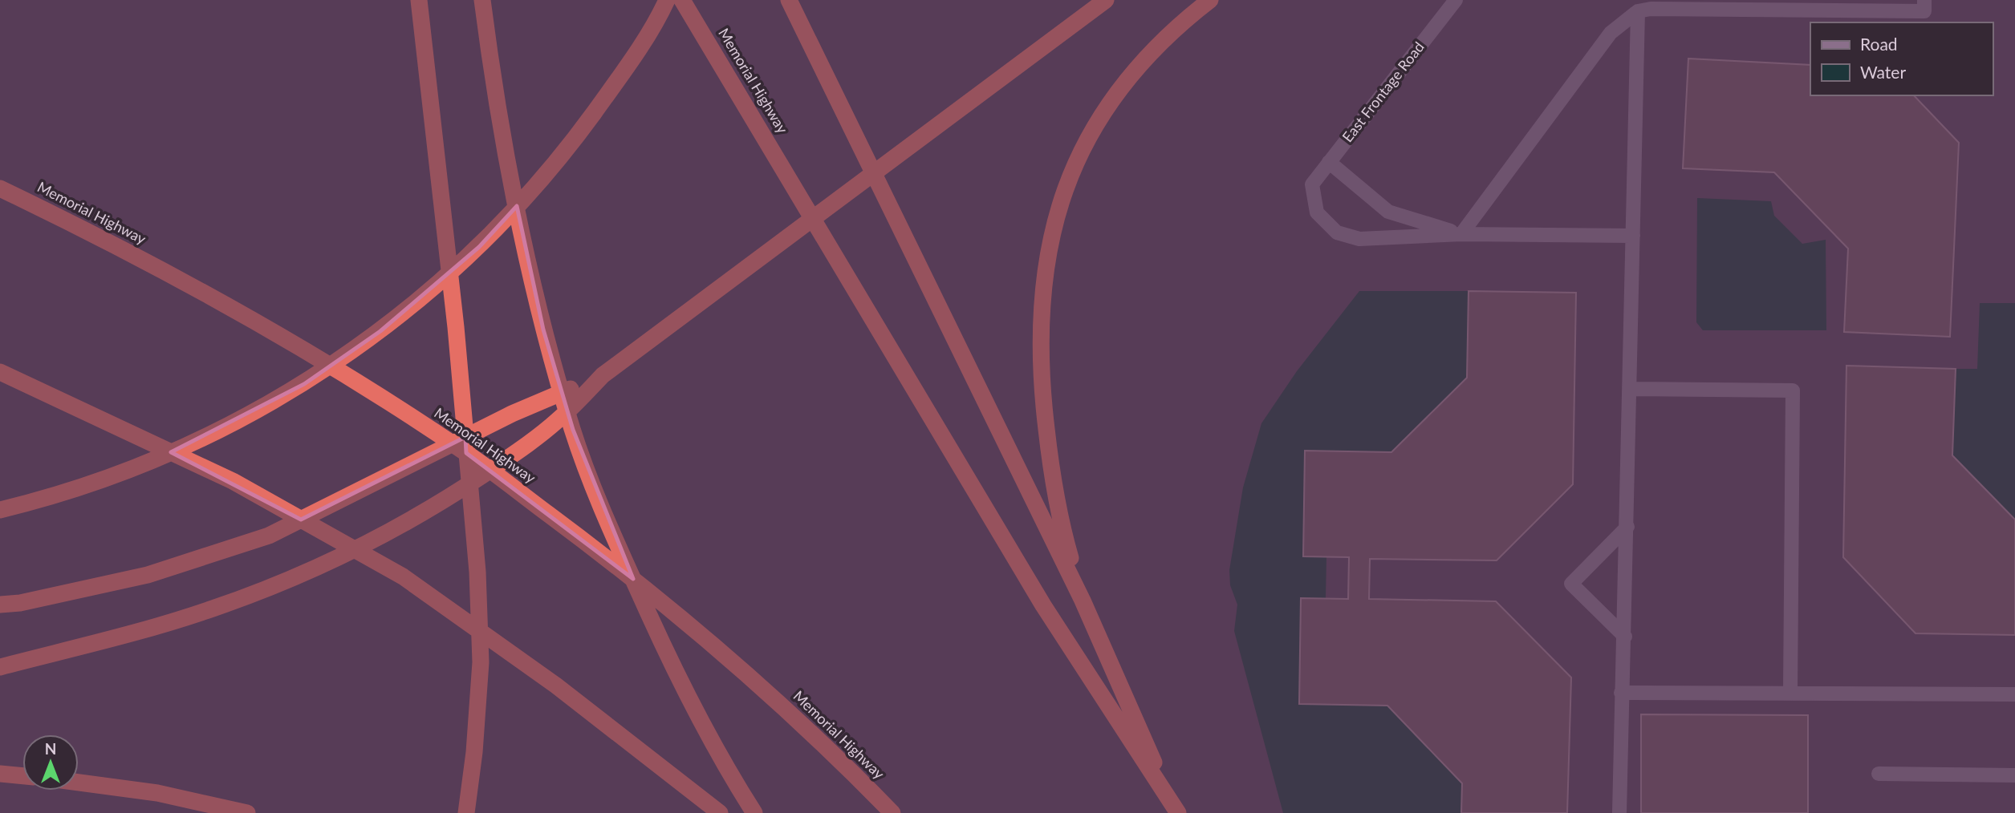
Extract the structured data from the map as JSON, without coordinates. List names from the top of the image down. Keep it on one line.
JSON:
{"streets":{"highway":["Memorial Highway"],"street":["East Frontage Road"]},"legend":["Road","Water"],"north":"top"}
